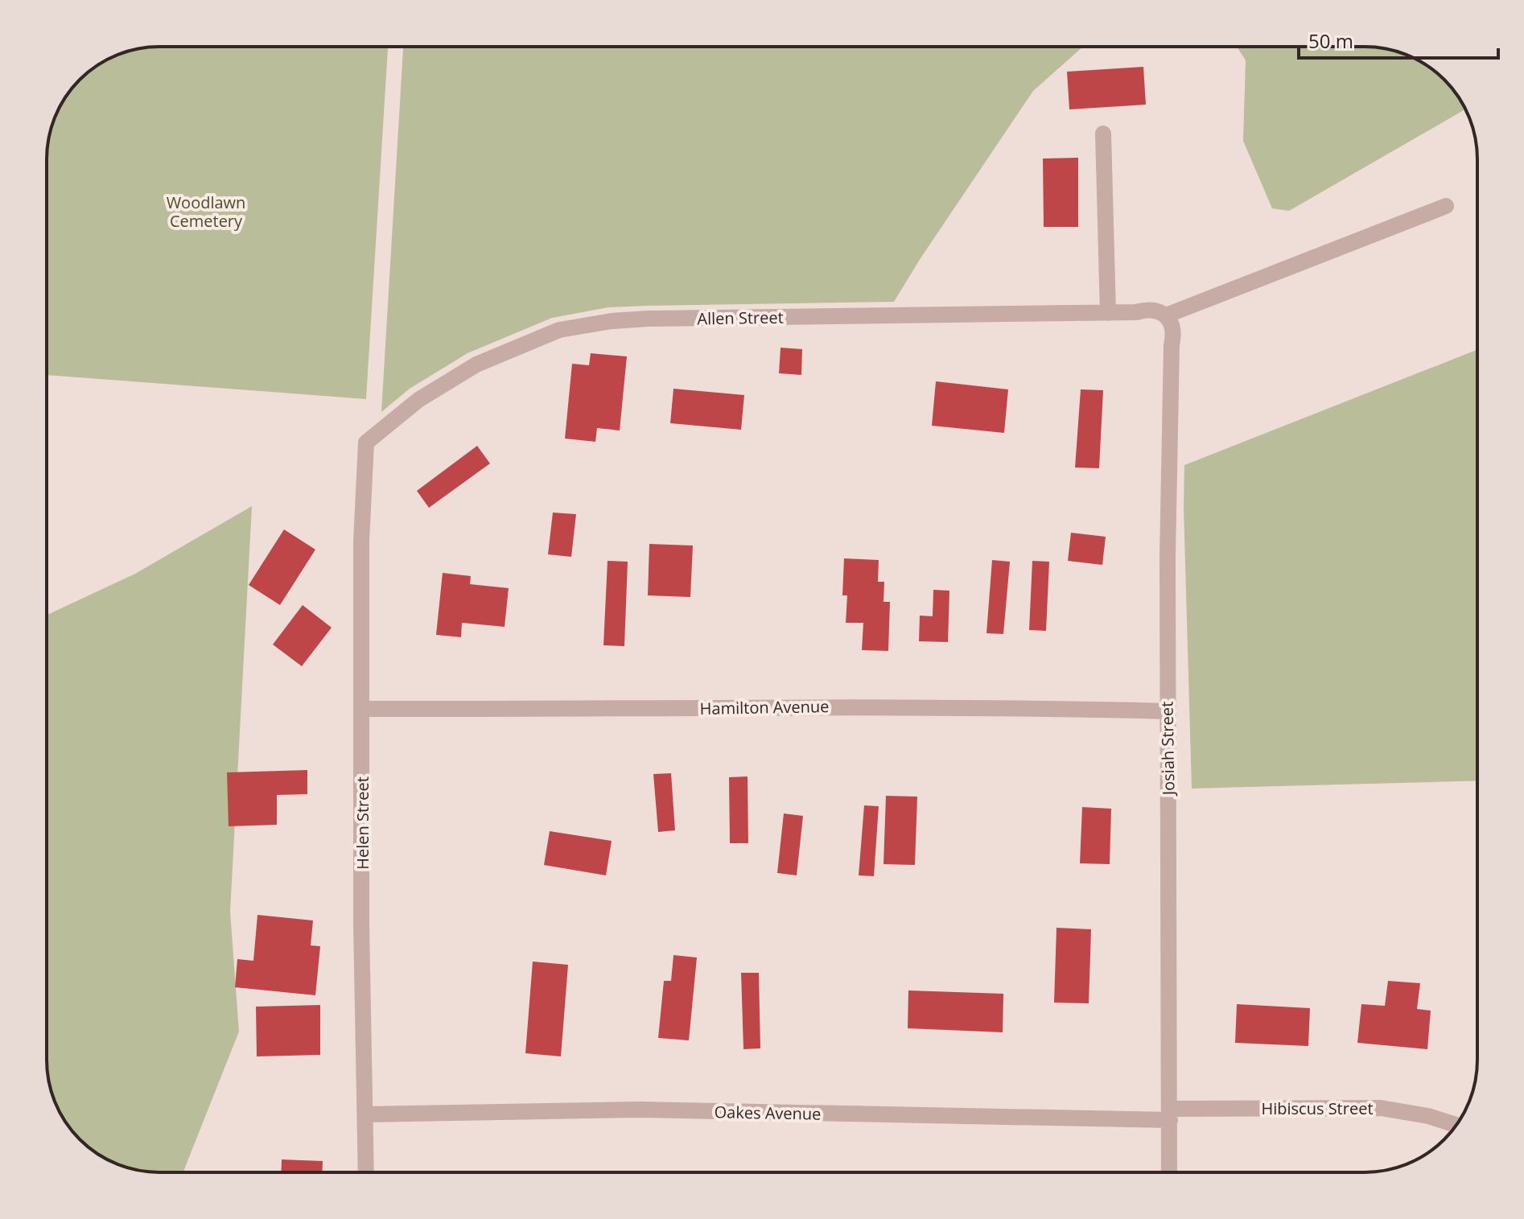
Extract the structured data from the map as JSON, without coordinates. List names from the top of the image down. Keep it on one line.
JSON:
{"streets":{"street":["Allen Street","Hamilton Avenue","Josiah Street","Helen Street","Hibiscus Street","Oakes Avenue"]},"crossings":[["Allen Street","Josiah Street"],["Allen Street","Helen Street"],["Hamilton Avenue","Josiah Street"],["Hamilton Avenue","Helen Street"],["Josiah Street","Hibiscus Street"],["Josiah Street","Oakes Avenue"],["Helen Street","Oakes Avenue"],["Hibiscus Street","Oakes Avenue"]],"parks":["Woodlawn Cemetery"],"scale_bar":"50 m"}
